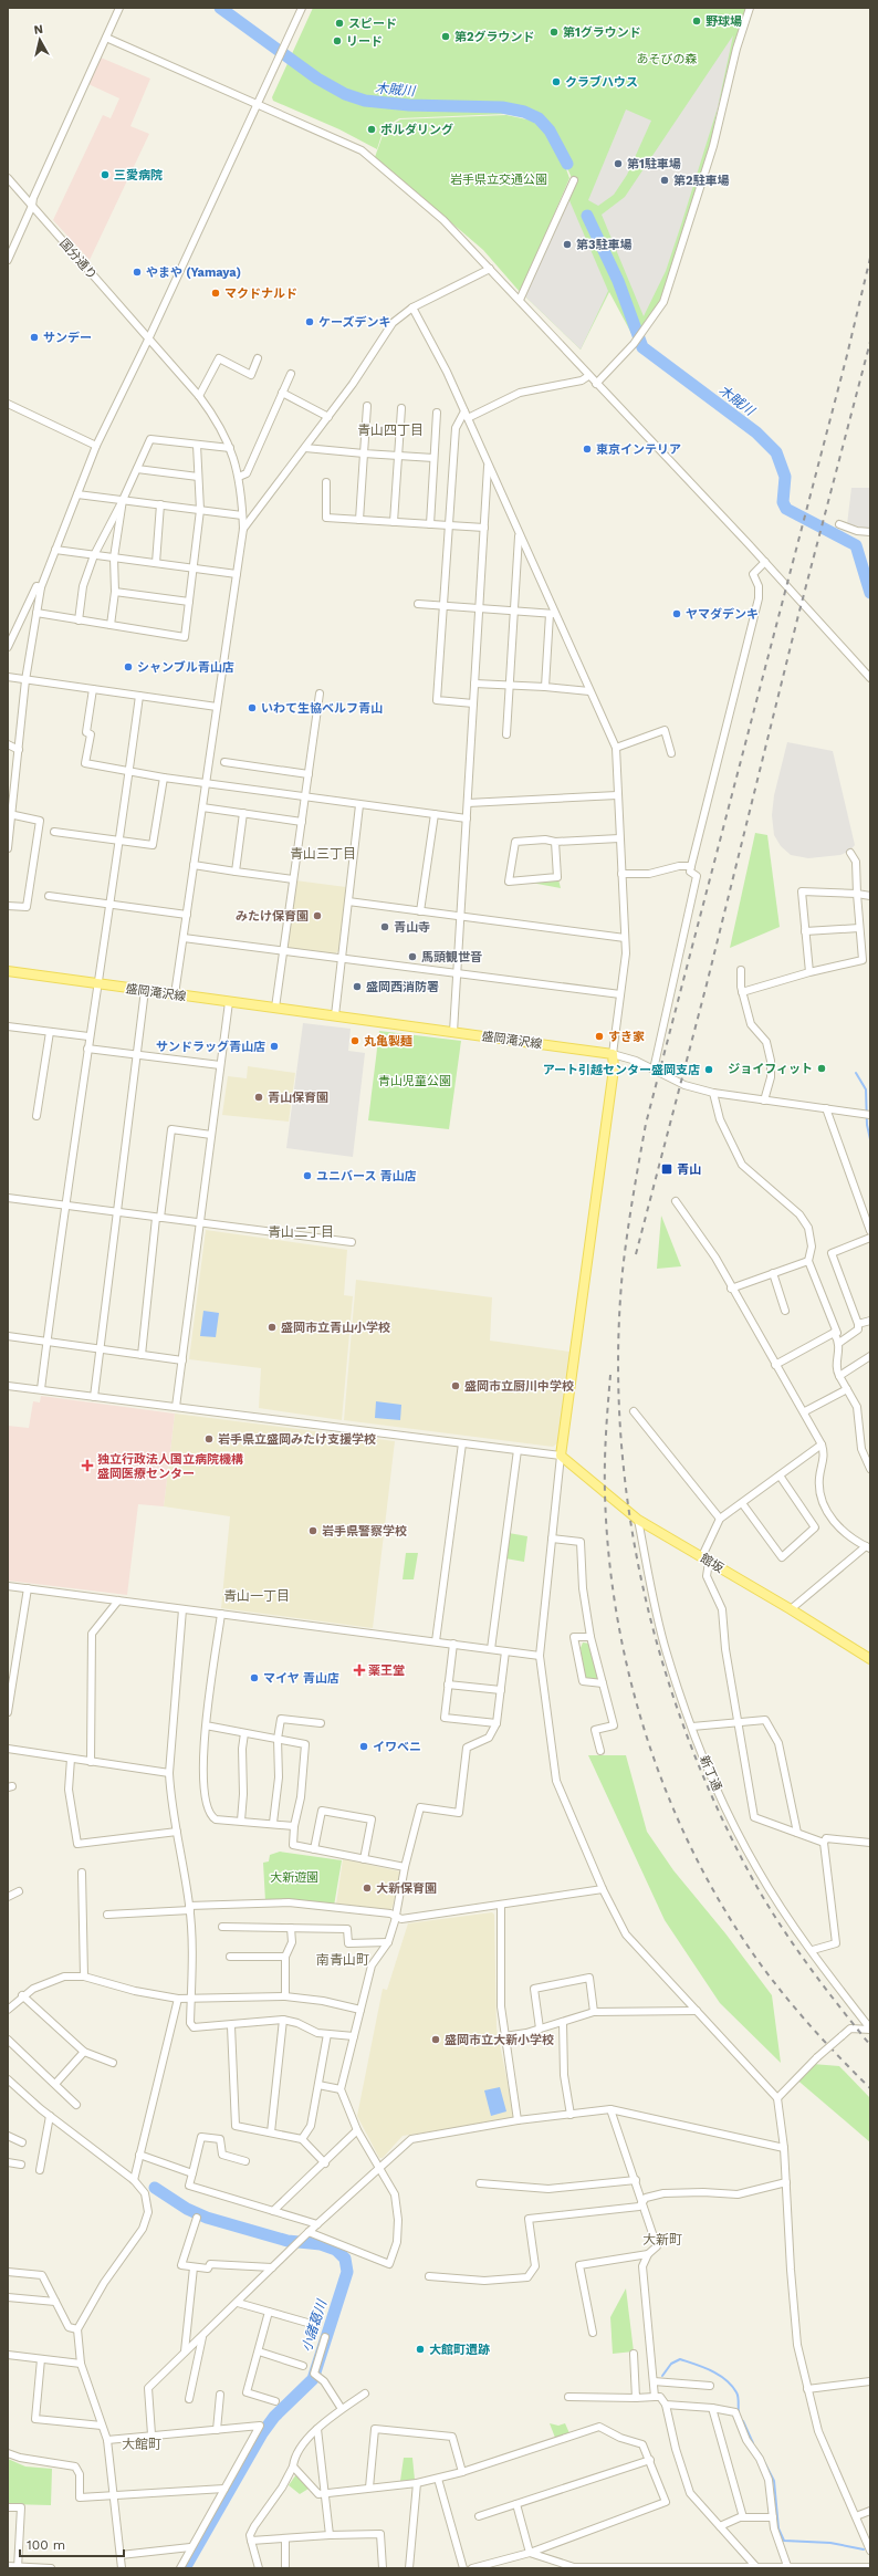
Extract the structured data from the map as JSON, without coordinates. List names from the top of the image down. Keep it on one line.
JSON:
{"streets":{"main road":["盛岡滝沢線","館坂"],"street":["国分通り","新丁通"]},"crossings":[["国分通り","盛岡滝沢線"],["館坂","新丁通"]],"districts":["青山四丁目","青山三丁目","青山二丁目","青山一丁目","南青山町","大新町","大館町"],"water":["木賊川","小諸葛川"],"parks":["あそびの森","岩手県立交通公園","青山児童公園","大新遊園"],"places":{"other":["野球場","スピード","第1グラウンド","第2グラウンド","リード","クラブハウス","ボルダリング","第1駐車場","三愛病院","第2駐車場","第3駐車場","やまや (Yamaya)","マクドナルド","ケーズデンキ","サンデー","東京インテリア","ヤマダデンキ","シャンブル青山店","いわて生協ベルフ青山","みたけ保育園","青山寺","馬頭観世音","盛岡西消防署","すき家","丸亀製麺","サンドラッグ青山店","ジョイフィット","アート引越センター盛岡支店","青山保育園","ユニバース 青山店","盛岡市立青山小学校","盛岡市立厨川中学校","岩手県立盛岡みたけ支援学校","岩手県警察学校","マイヤ 青山店","イワベニ","大新保育園","盛岡市立大新小学校","大館町遺跡"],"transit":["青山"],"health":["独立行政法人国立病院機構 盛岡医療センター","薬王堂"]},"scale_bar":"100 m","north":"top"}
